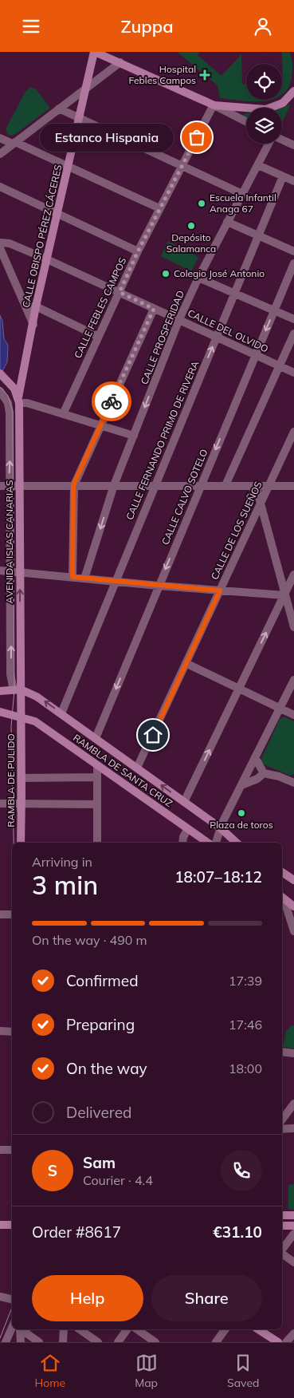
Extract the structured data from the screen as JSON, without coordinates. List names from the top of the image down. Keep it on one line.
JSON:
{"streets":{"street":["CALLE OBISPO PÉREZ CÁCERES","CALLE FEBLES CAMPOS","CALLE DEL OLVIDO","CALLE PROSPERIDAD","CALLE FERNANDO PRIMO DE RIVERA","CALLE CALVO SOTELO","CALLE DE LOS SUEÑOS","AVENIDA ISLAS CANARIAS","RAMBLA DE SANTA CRUZ","RAMBLA DE PULIDO"]},"crossings":[["CALLE OBISPO PÉREZ CÁCERES","CALLE DEL OLVIDO"],["CALLE OBISPO PÉREZ CÁCERES","AVENIDA ISLAS CANARIAS"],["CALLE FEBLES CAMPOS","CALLE DEL OLVIDO"],["CALLE DEL OLVIDO","CALLE PROSPERIDAD"],["CALLE DEL OLVIDO","CALLE FERNANDO PRIMO DE RIVERA"],["CALLE DEL OLVIDO","CALLE CALVO SOTELO"],["CALLE FERNANDO PRIMO DE RIVERA","RAMBLA DE SANTA CRUZ"],["CALLE CALVO SOTELO","RAMBLA DE SANTA CRUZ"],["CALLE DE LOS SUEÑOS","RAMBLA DE SANTA CRUZ"],["AVENIDA ISLAS CANARIAS","RAMBLA DE SANTA CRUZ"],["AVENIDA ISLAS CANARIAS","RAMBLA DE PULIDO"],["RAMBLA DE SANTA CRUZ","RAMBLA DE PULIDO"]],"places":{"health":["Hospital Febles Campos"],"other":["Estanco Hispania","Escuela Infantil Anaga 67","Depósito Salamanca","Colegio José Antonio","Plaza de toros"]},"page":{"header":"Zuppa","bubble":"Estanco Hispania","heading":["3 min","Arriving in","18:07–18:12"],"panel":["Sam","Courier · 4.4","Order #8617","€31.10"],"bar":"On the way · 490 m","list":[["Confirmed","17:39"],["Preparing","17:46"],["On the way","18:00"],"Delivered"],"round":"S","buttons":["Help","Share"],"tabs":["Home","Map","Saved"]}}
